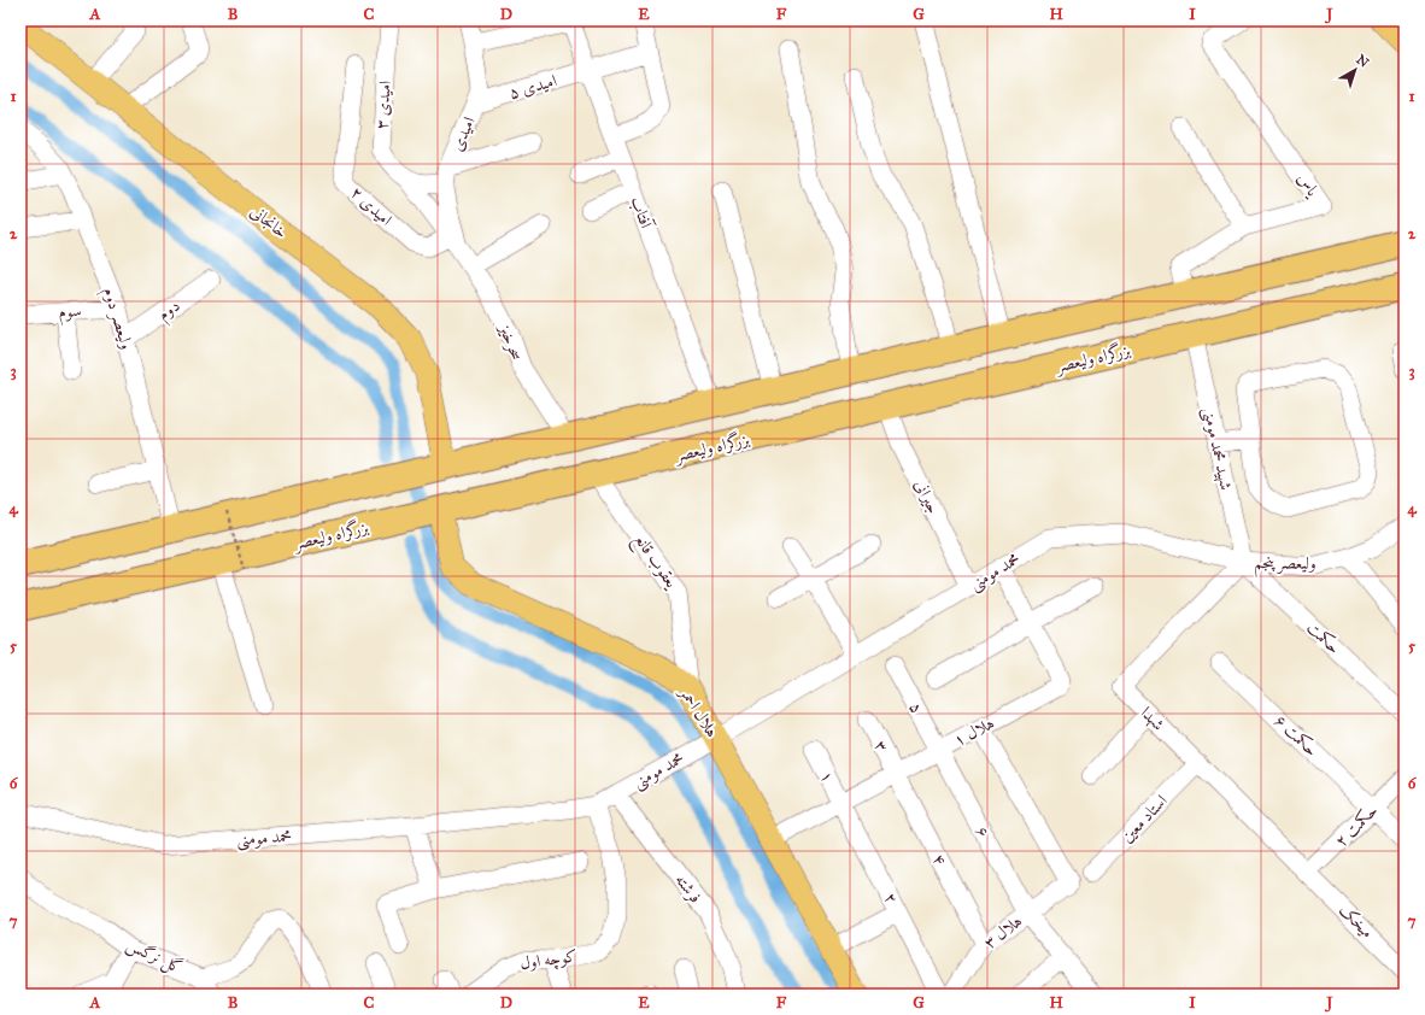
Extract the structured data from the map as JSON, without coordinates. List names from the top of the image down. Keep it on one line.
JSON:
{"streets":{"highway":["بزرگراه ولیعصر"],"main road":["خانجانی","هلال احمر"],"street":["امیدی ۵","امیدی ۳","امیدی","یاس","امیدی ۲","آفتاب","دوم","سوم","ولیعصر دوم","سحرخیز","شهید محمد مومنی","جیرانی","یعقوب قانع","ولیعصر پنجم","محمد مومنی","حکمت","۵","شهدا","هلال ۱","حکمت ۶","۳","۱","استاد معین","حکمت ۲","۶","۴","فرشته","۲","میخک","هلال ۳","گل نرگس","کوچه اول"]},"crossings":[["امیدی ۵","امیدی"],["امیدی ۵","آفتاب"],["امیدی ۳","امیدی ۲"],["امیدی ۳","سحرخیز"],["امیدی ۲","سحرخیز"],["دوم","ولیعصر دوم"],["سوم","ولیعصر دوم"],["بزرگراه ولیعصر","شهید محمد مومنی"],["بزرگراه ولیعصر","جیرانی"],["بزرگراه ولیعصر","یعقوب قانع"],["بزرگراه ولیعصر","هلال احمر"],["شهید محمد مومنی","ولیعصر پنجم"],["شهید محمد مومنی","محمد مومنی"],["شهید محمد مومنی","حکمت"],["شهید محمد مومنی","شهدا"],["جیرانی","محمد مومنی"],["یعقوب قانع","هلال احمر"],["ولیعصر پنجم","محمد مومنی"],["ولیعصر پنجم","حکمت"],["ولیعصر پنجم","شهدا"],["محمد مومنی","حکمت"],["محمد مومنی","هلال احمر"],["محمد مومنی","شهدا"],["محمد مومنی","هلال ۱"],["محمد مومنی","فرشته"],["محمد مومنی","کوچه اول"],["حکمت","شهدا"],["۵","هلال ۱"],["۵","۶"],["هلال احمر","هلال ۱"],["شهدا","استاد معین"],["شهدا","حکمت ۲"],["شهدا","میخک"],["هلال ۱","۳"],["هلال ۱","۱"],["هلال ۱","۶"],["هلال ۱","۴"],["هلال ۱","۲"],["هلال ۱","هلال ۳"],["حکمت ۶","حکمت ۲"],["۳","۴"],["۱","۲"],["حکمت ۲","میخک"],["۶","هلال ۳"],["۴","هلال ۳"]],"north":"top right","grid":{"columns":["A","B","C","D","E","F","G","H","I","J"],"rows":["1","2","3","4","5","6","7"]}}
